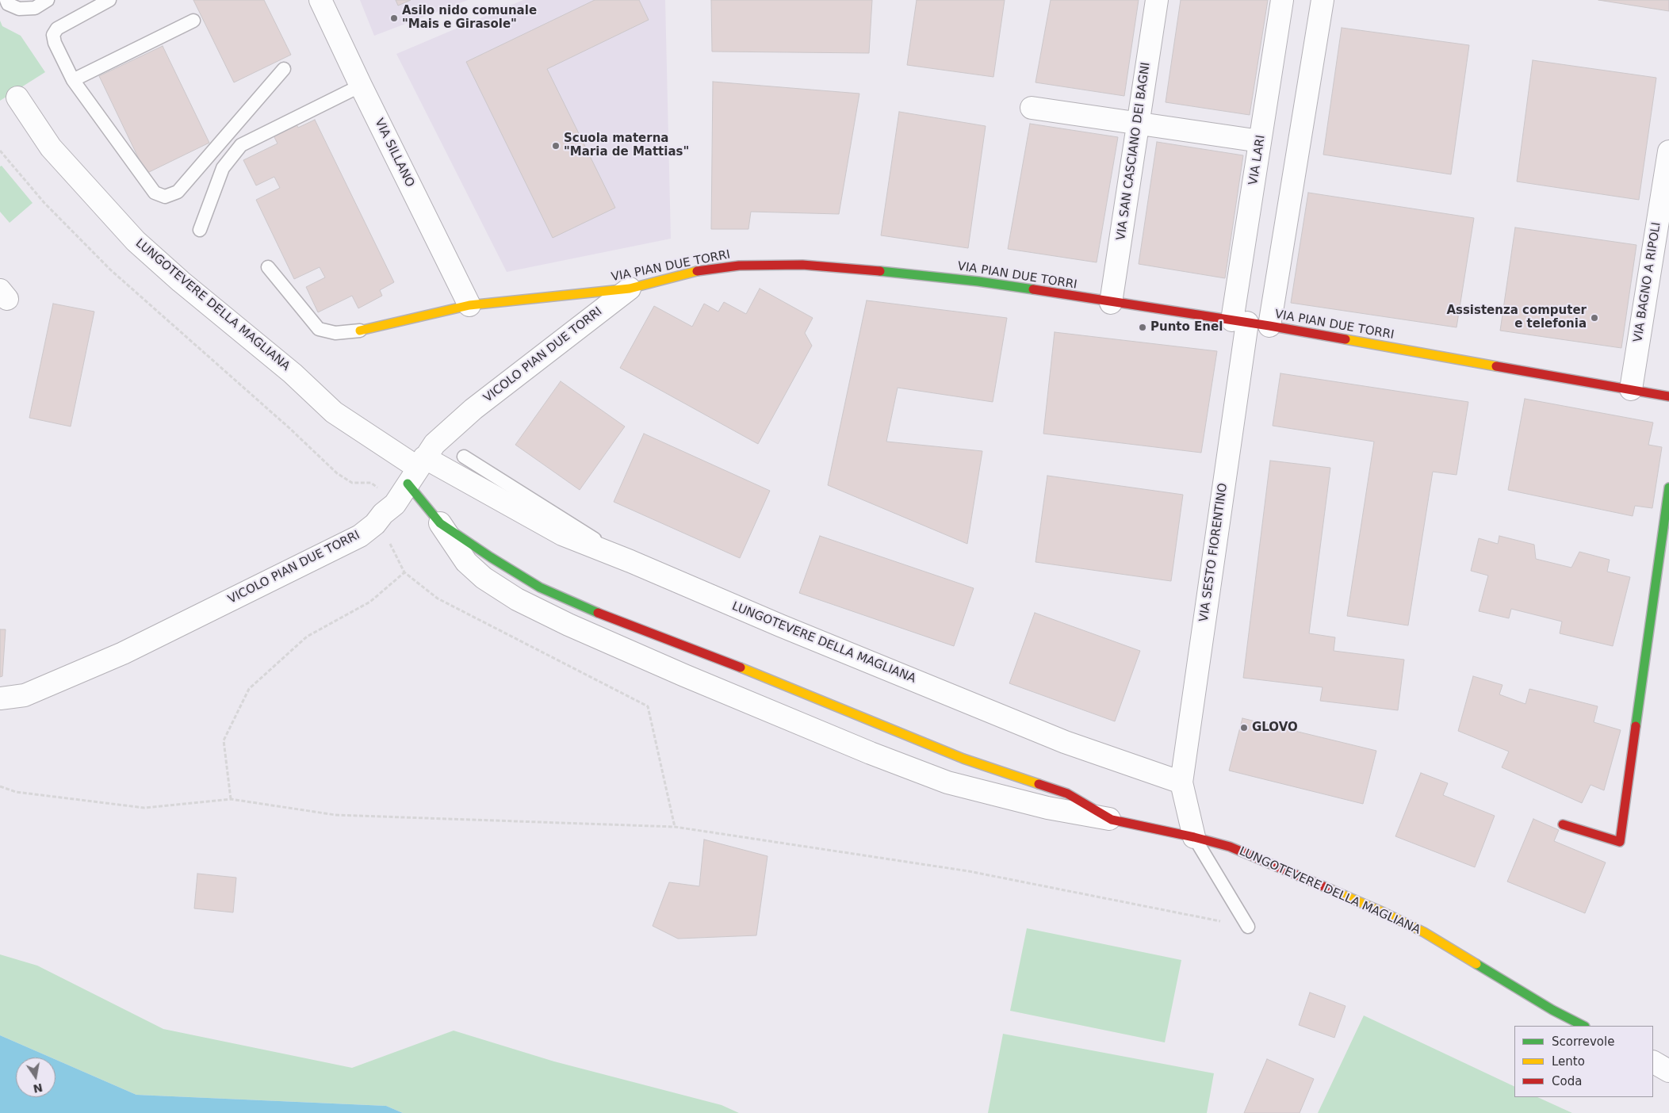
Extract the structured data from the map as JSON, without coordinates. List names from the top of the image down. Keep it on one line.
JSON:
{"streets":{"street":["VIA SAN CASCIANO DEI BAGNI","VIA SILLANO","VIA LARI","VIA PIAN DUE TORRI","VIA BAGNO A RIPOLI","LUNGOTEVERE DELLA MAGLIANA","VICOLO PIAN DUE TORRI","VIA SESTO FIORENTINO"]},"crossings":[["VIA SAN CASCIANO DEI BAGNI","VIA PIAN DUE TORRI"],["VIA SILLANO","VIA PIAN DUE TORRI"],["VIA LARI","VIA PIAN DUE TORRI"],["VIA LARI","VIA SESTO FIORENTINO"],["VIA PIAN DUE TORRI","VIA BAGNO A RIPOLI"],["VIA PIAN DUE TORRI","VICOLO PIAN DUE TORRI"],["VIA PIAN DUE TORRI","VIA SESTO FIORENTINO"],["LUNGOTEVERE DELLA MAGLIANA","VICOLO PIAN DUE TORRI"],["LUNGOTEVERE DELLA MAGLIANA","VIA SESTO FIORENTINO"]],"places":["Asilo nido comunale \"Mais e Girasole\"","Scuola materna \"Maria de Mattias\"","Assistenza computer e telefonia","Punto Enel","GLOVO"],"legend":["Scorrevole","Lento","Coda"],"north":"bottom"}
